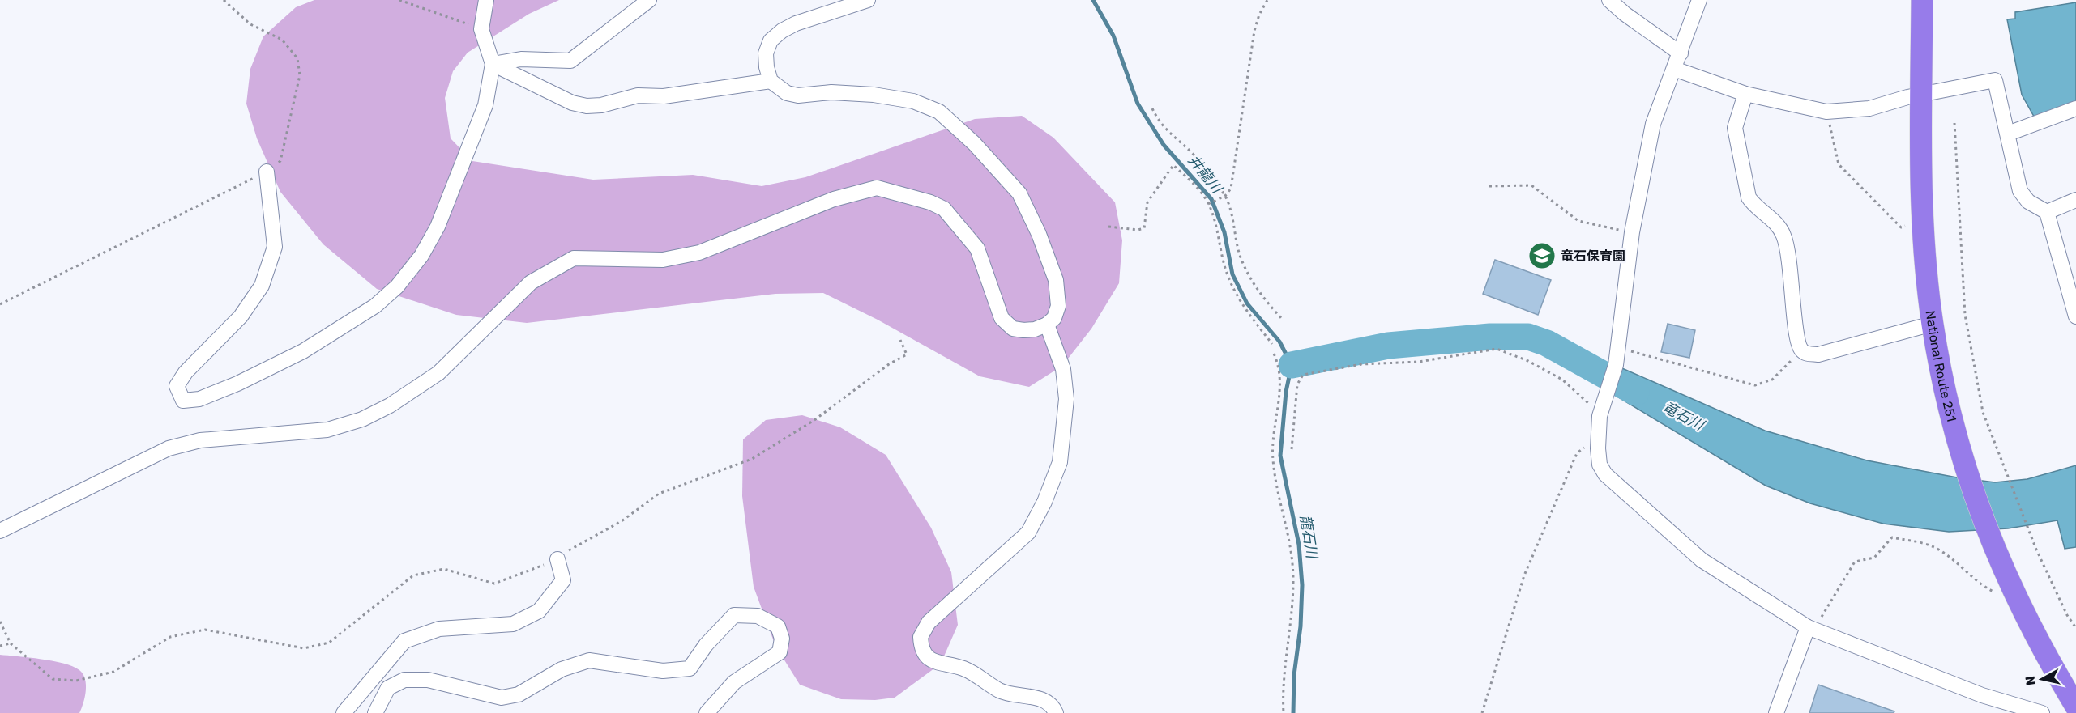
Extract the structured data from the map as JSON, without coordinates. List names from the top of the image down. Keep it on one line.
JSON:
{"streets":{"highway":["National Route 251"]},"water":["井龍川","竜石川","龍石川"],"places":{"school or university":["竜石保育園"]},"north":"left"}
